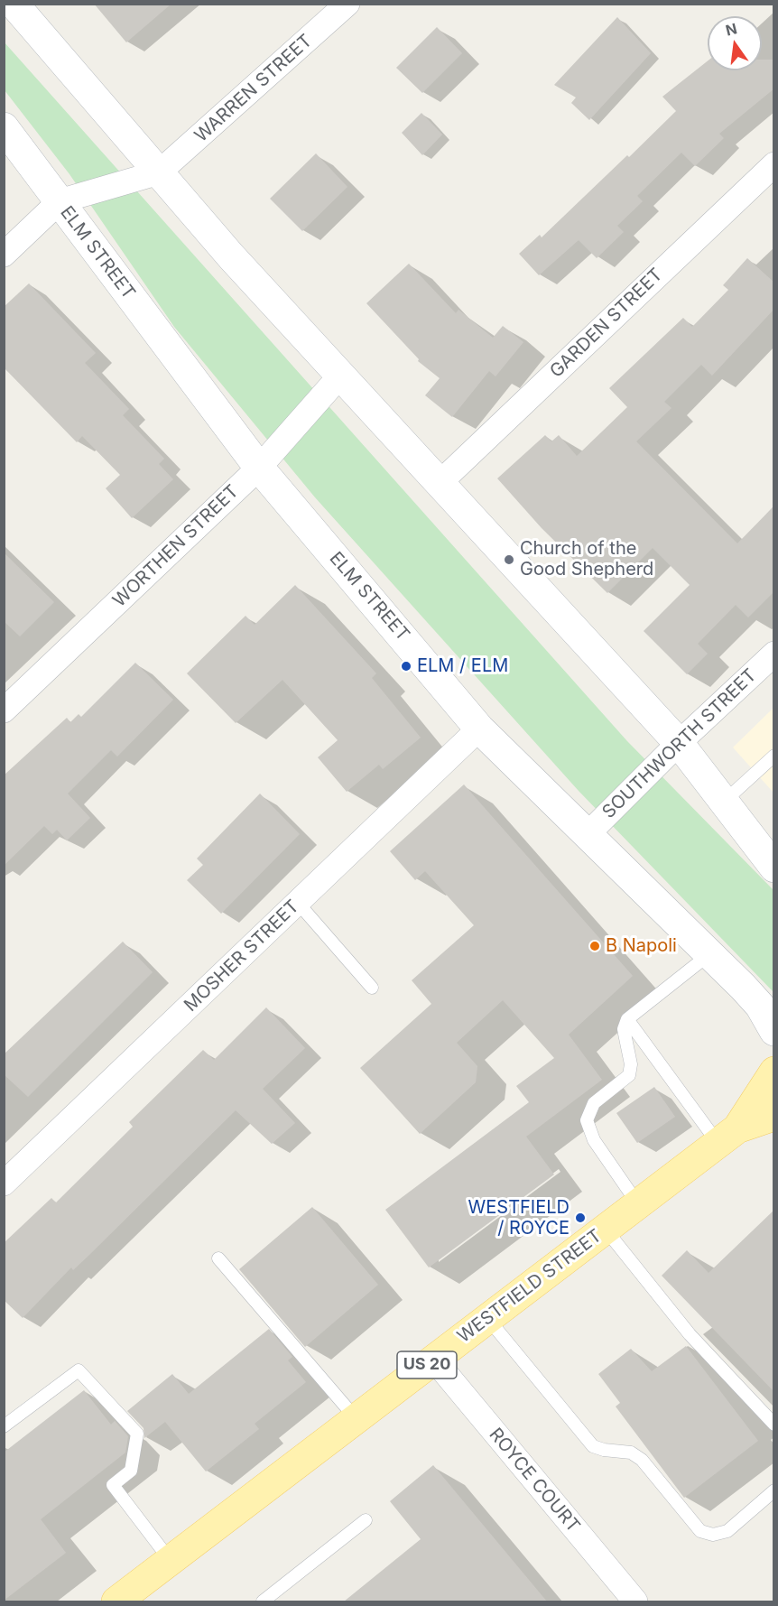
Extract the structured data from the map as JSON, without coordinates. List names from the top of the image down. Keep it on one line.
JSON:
{"streets":{"main road":["ELM STREET","WESTFIELD STREET","US 20"],"street":["WARREN STREET","GARDEN STREET","WORTHEN STREET","SOUTHWORTH STREET","MOSHER STREET","ROYCE COURT"]},"crossings":[["ELM STREET","WORTHEN STREET"],["ELM STREET","SOUTHWORTH STREET"],["ELM STREET","MOSHER STREET"],["WESTFIELD STREET","ROYCE COURT"]],"places":["Church of the Good Shepherd","ELM / ELM","B Napoli","WESTFIELD / ROYCE"],"north":"top"}
